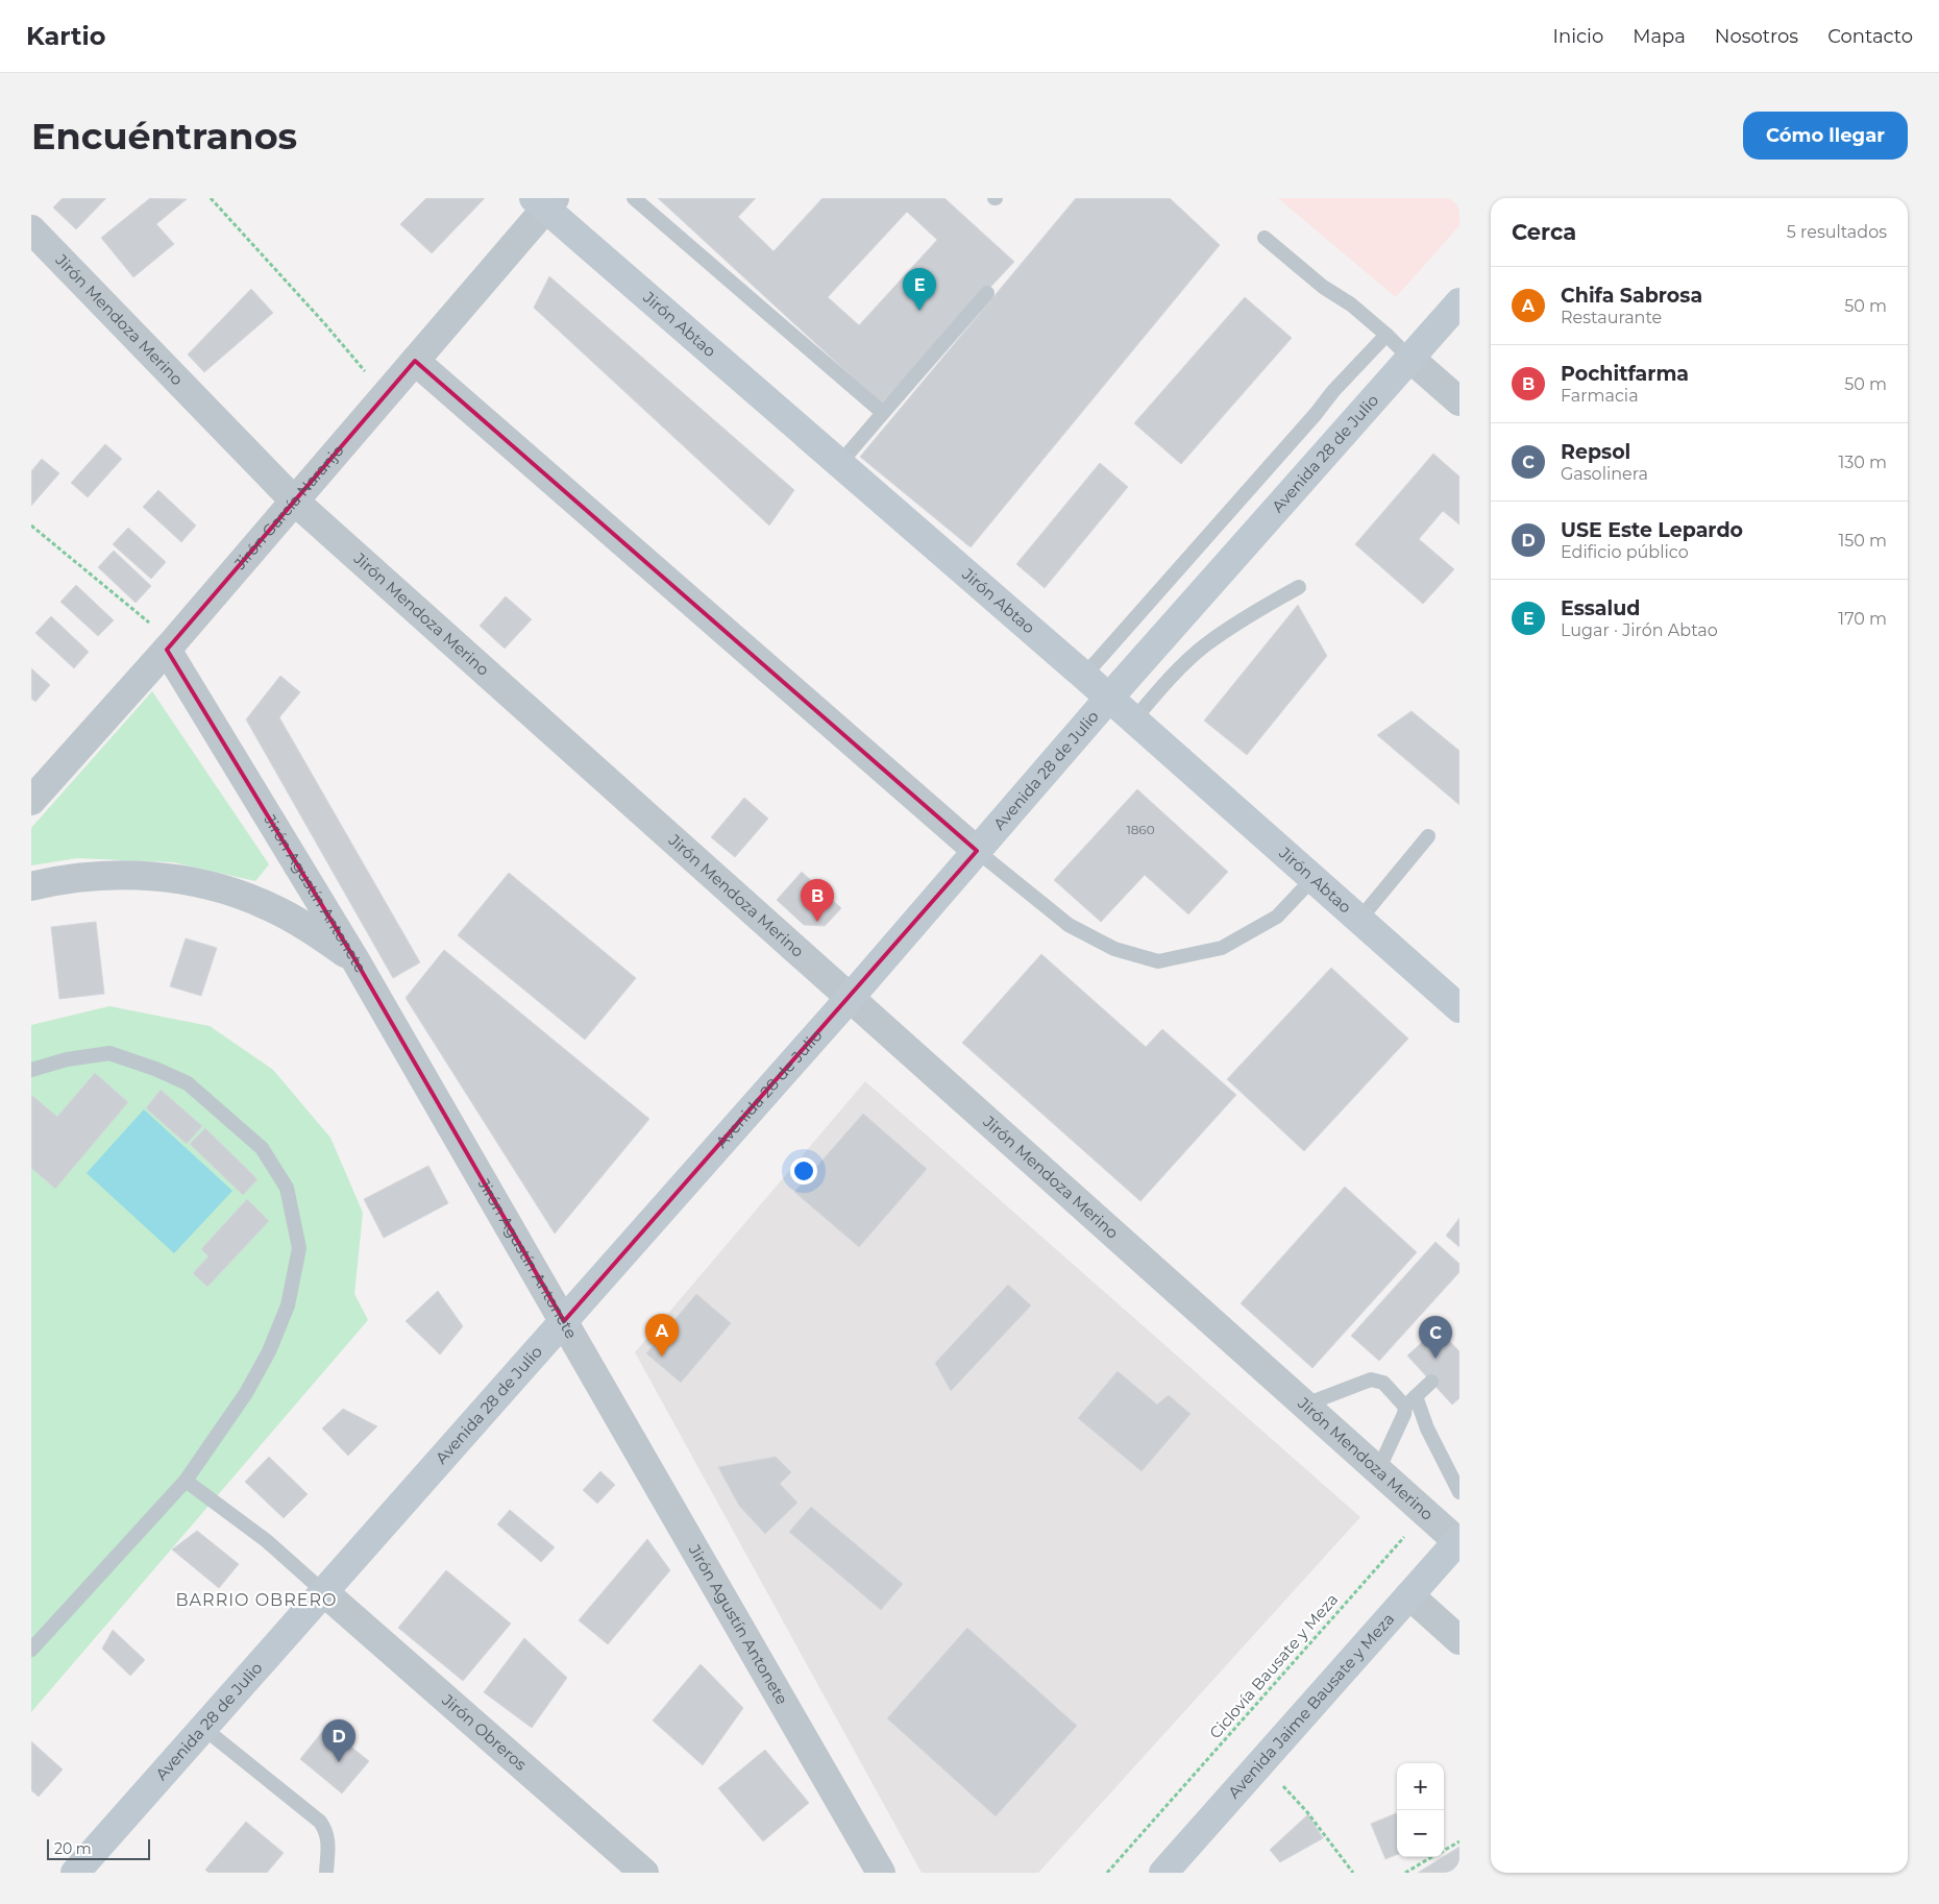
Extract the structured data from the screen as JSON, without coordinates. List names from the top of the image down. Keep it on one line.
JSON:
{"streets":{"main road":["Jirón Abtao","Avenida 28 de Julio","Avenida Jaime Bausate y Meza"],"street":["Jirón Mendoza Merino","Jirón García Naranjo","Jirón Agustín Antonete","Jirón Obreros"],"path":["Ciclovía Bausate y Meza"]},"crossings":[["Jirón Mendoza Merino","Avenida 28 de Julio"],["Jirón Mendoza Merino","Jirón García Naranjo"],["Jirón Mendoza Merino","Ciclovía Bausate y Meza"],["Jirón Mendoza Merino","Avenida Jaime Bausate y Meza"],["Jirón Abtao","Avenida 28 de Julio"],["Jirón Abtao","Jirón García Naranjo"],["Avenida 28 de Julio","Jirón Agustín Antonete"],["Avenida 28 de Julio","Jirón Obreros"],["Jirón García Naranjo","Jirón Agustín Antonete"]],"districts":["BARRIO OBRERO"],"house_numbers":["1860"],"scale_bar":"20 m","page":{"header":"Kartio","nav":["Inicio","Mapa","Nosotros","Contacto"],"buttons":"Cómo llegar","title":"Encuéntranos","heading":["Cerca","5 resultados"],"list":[{"mark":"A","name":"Chifa Sabrosa","note":"Restaurante","value":"50 m"},{"mark":"B","name":"Pochitfarma","note":"Farmacia","value":"50 m"},{"mark":"C","name":"Repsol","note":"Gasolinera","value":"130 m"},{"mark":"D","name":"USE Este Lepardo","note":"Edificio público","value":"150 m"},{"mark":"E","name":"Essalud","note":"Lugar · Jirón Abtao","value":"170 m"}],"pins":["E","B","A","C","D"],"map_buttons":["+","−"],"scale":"20 m"}}
